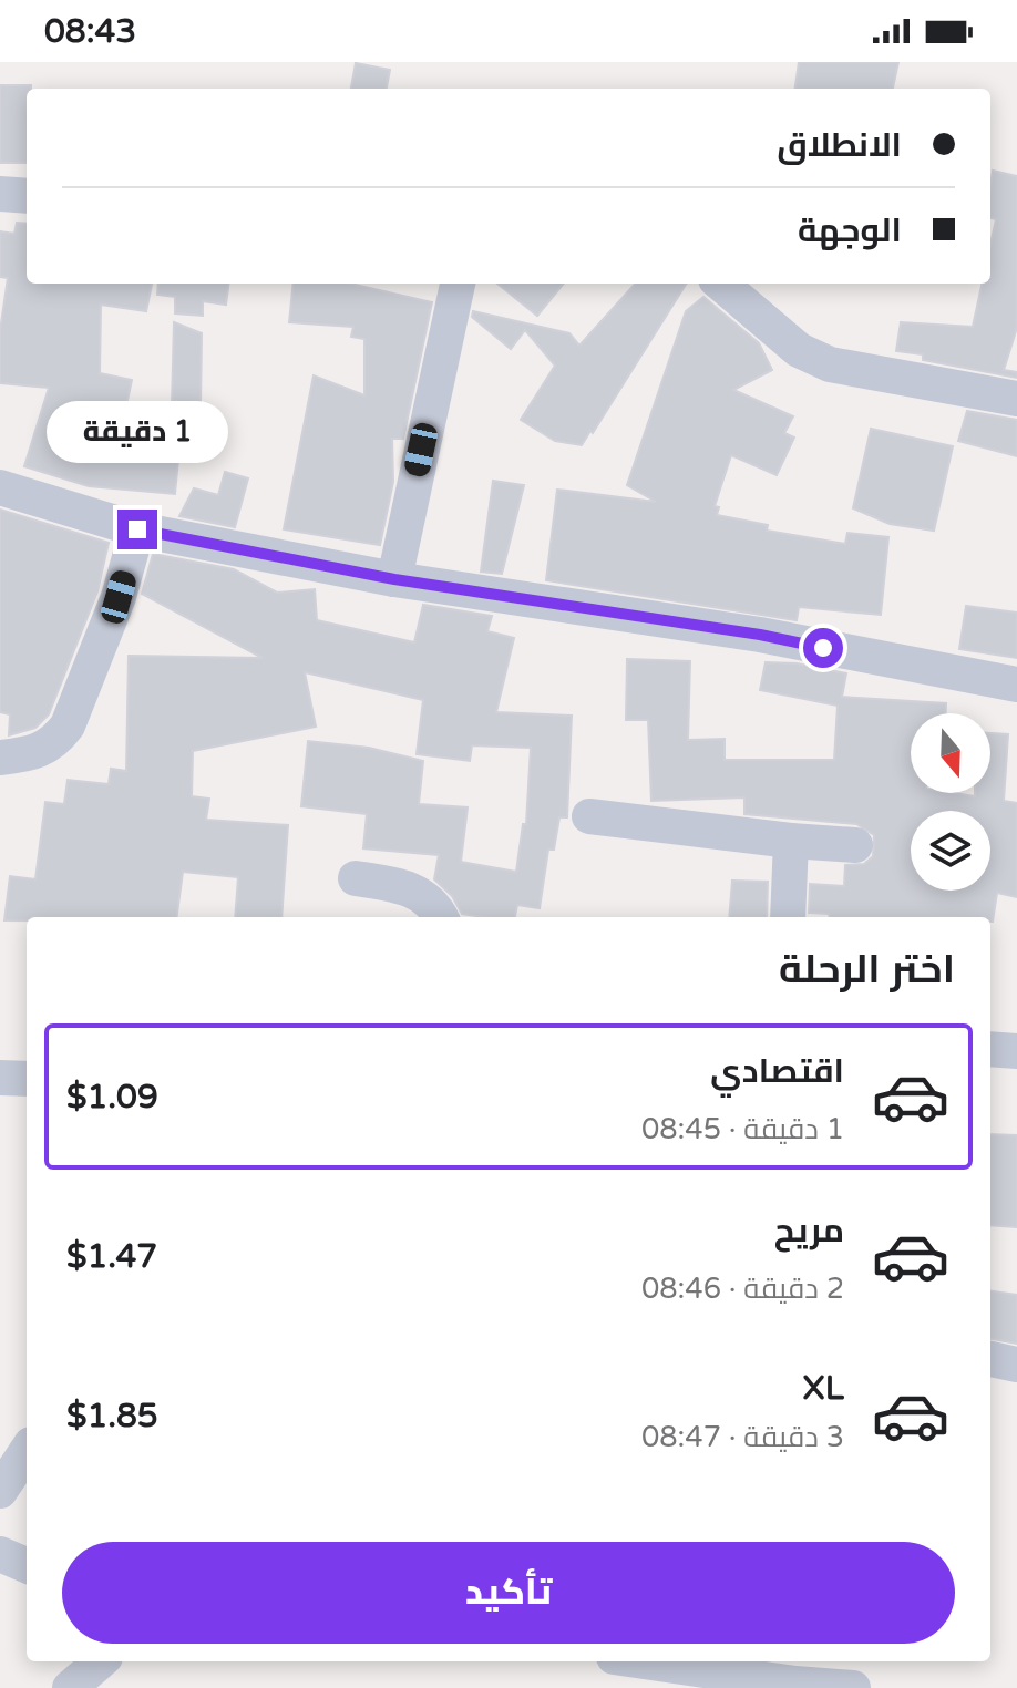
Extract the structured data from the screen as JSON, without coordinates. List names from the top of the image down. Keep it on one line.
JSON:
{"north":"bottom","page":{"status":"08:43","banner":["الانطلاق","الوجهة"],"bubble":"1 دقيقة","heading":"اختر الرحلة","list":[{"name":"اقتصادي","note":"1 دقيقة · 08:45","value":"$1.09"},{"name":"مريح","note":"2 دقيقة · 08:46","value":"$1.47"},{"name":"XL","note":"3 دقيقة · 08:47","value":"$1.85"}],"buttons":"تأكيد"}}
